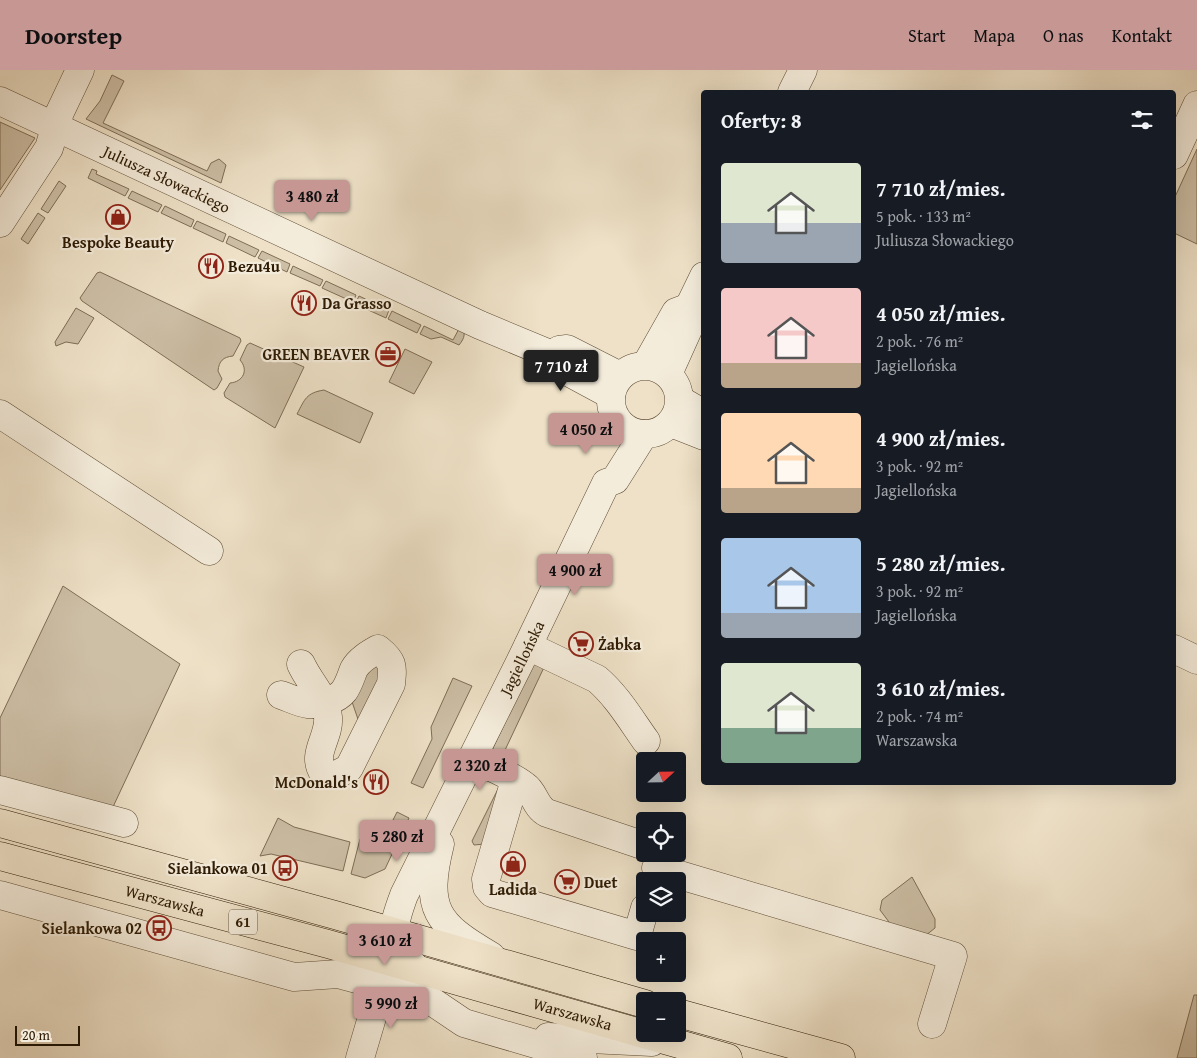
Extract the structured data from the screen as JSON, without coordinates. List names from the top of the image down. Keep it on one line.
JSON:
{"streets":{"main road":["Warszawska","61"],"street":["Juliusza Słowackiego","Jagiellońska"]},"crossings":[["Juliusza Słowackiego","Jagiellońska"],["Jagiellońska","Warszawska"]],"places":{"shop":["Bespoke Beauty","Ladida"],"restaurant":["Bezu4u","Da Grasso","McDonald's"],"office":["GREEN BEAVER"],"supermarket":["Żabka","Duet"],"bus stop":["Sielankowa 01","Sielankowa 02"]},"scale_bar":"20 m","north":"right","page":{"header":"Doorstep","nav":["Start","Mapa","O nas","Kontakt"],"heading":"Oferty: 8","list":[{"name":"7 710 zł/mies.","note":"5 pok. · 133 m² · Juliusza Słowackiego"},{"name":"4 050 zł/mies.","note":"2 pok. · 76 m² · Jagiellońska"},{"name":"4 900 zł/mies.","note":"3 pok. · 92 m² · Jagiellońska"},{"name":"5 280 zł/mies.","note":"3 pok. · 92 m² · Jagiellońska"},{"name":"3 610 zł/mies.","note":"2 pok. · 74 m² · Warszawska"}],"price":["3 480 zł","7 710 zł","4 050 zł","4 900 zł","2 320 zł","5 280 zł","3 610 zł","5 990 zł"],"map_buttons":["+","−"],"scale":"20 m"}}
